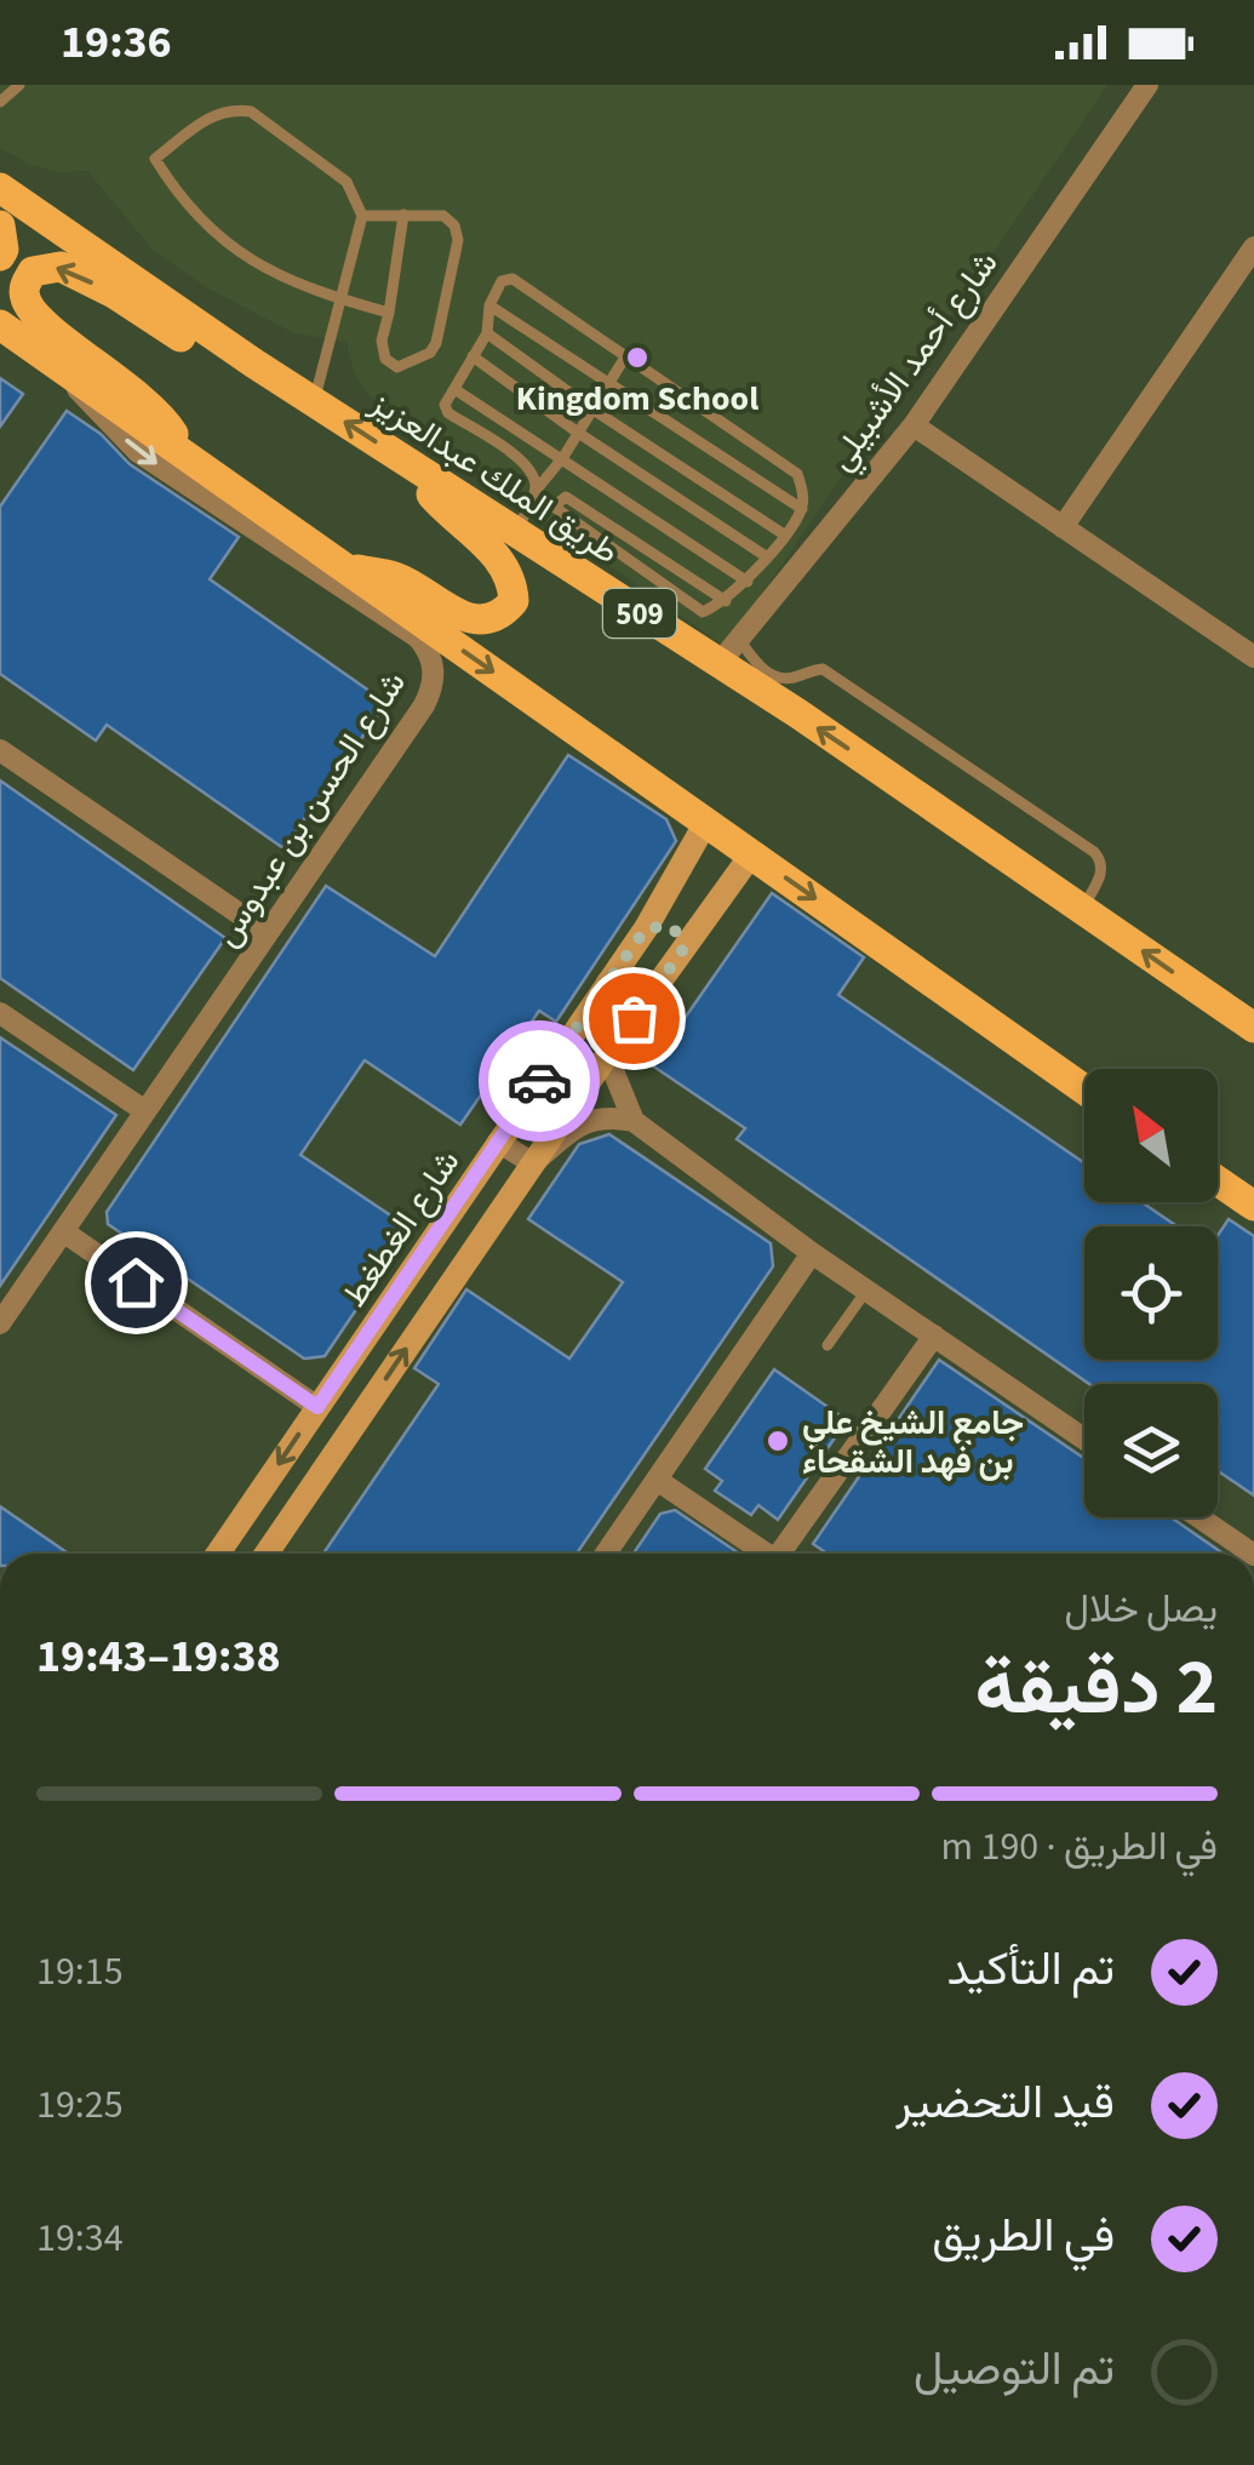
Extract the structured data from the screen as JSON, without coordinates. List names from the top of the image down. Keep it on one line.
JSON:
{"streets":{"main road":["طريق الملك عبدالعزيز","509"],"street":["شارع أحمد الأشبيلي","شارع الحسن بن عبدوس","شارع الغطغط"]},"crossings":[["شارع أحمد الأشبيلي","طريق الملك عبدالعزيز"],["طريق الملك عبدالعزيز","509"],["509","شارع الحسن بن عبدوس"],["509","شارع الغطغط"]],"places":["Kingdom School","جامع الشيخ علي بن فهد الشقحاء"],"north":"top left","page":{"status":"19:36","heading":["2 دقيقة","يصل خلال","19:38–19:43"],"bar":"في الطريق · 190 m","list":[["تم التأكيد","19:15"],["قيد التحضير","19:25"],["في الطريق","19:34"],"تم التوصيل"]}}
